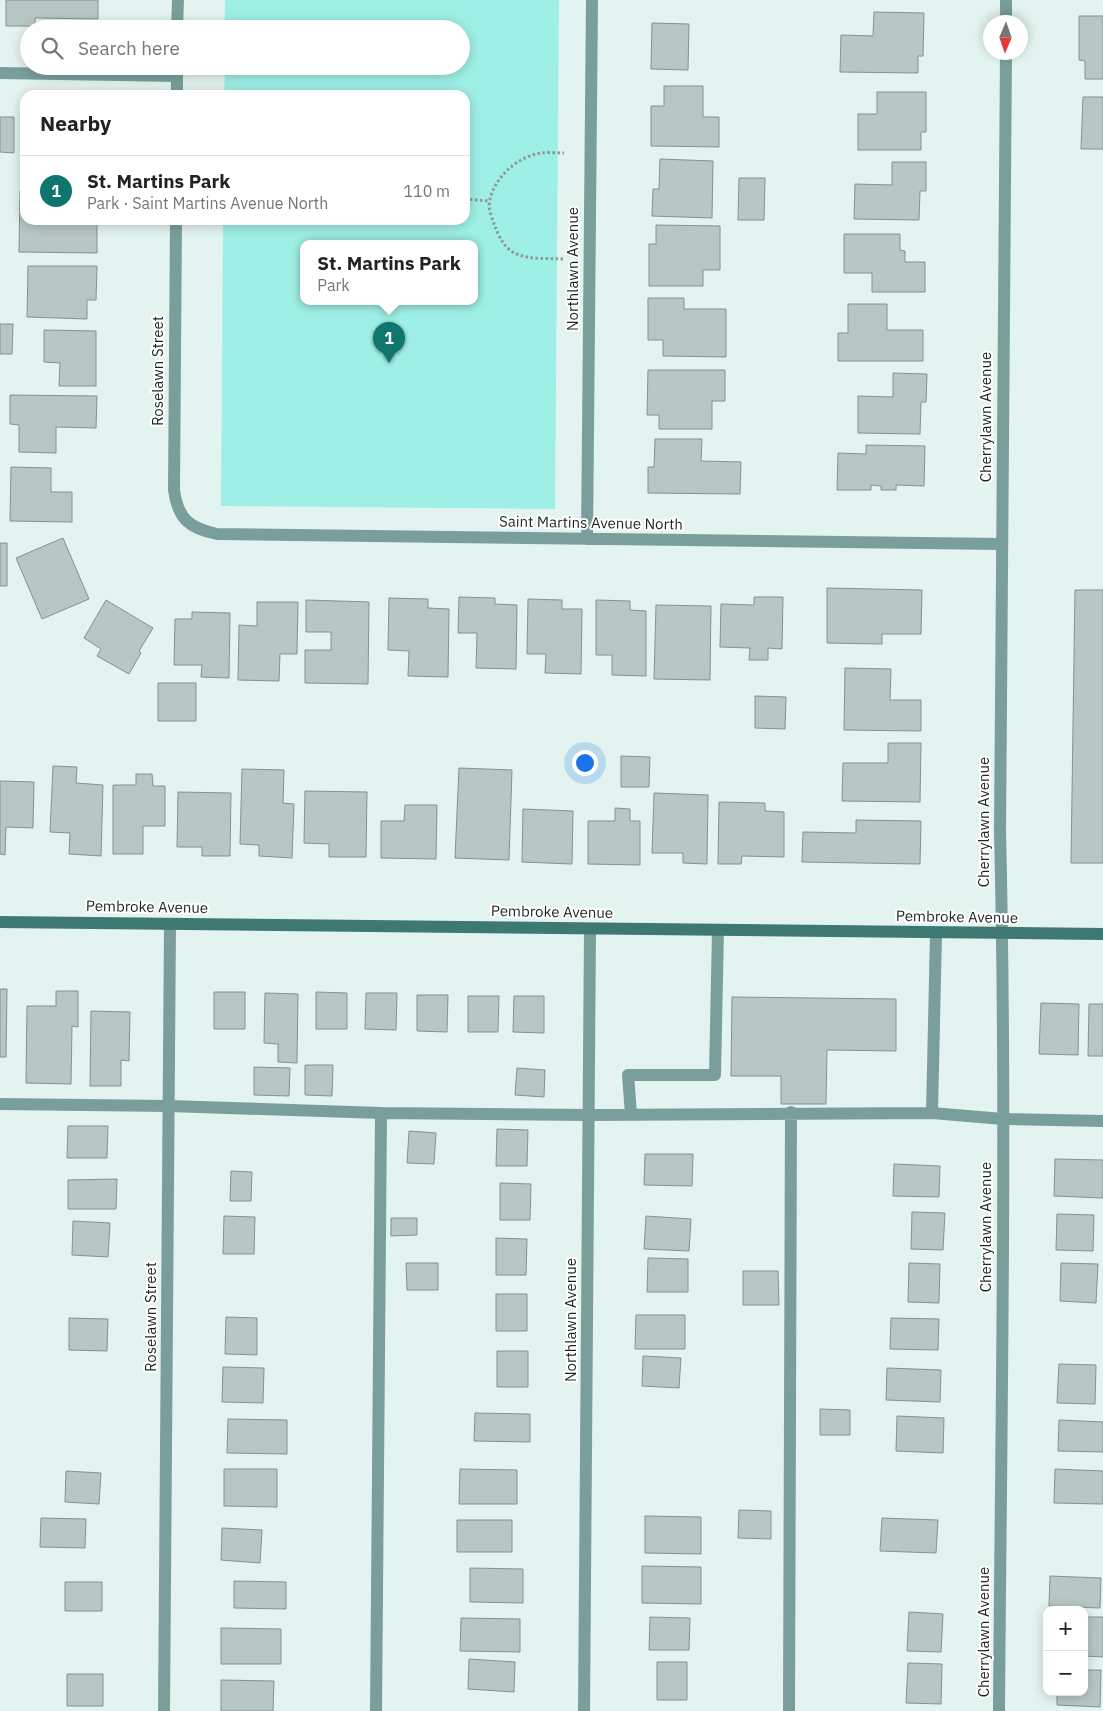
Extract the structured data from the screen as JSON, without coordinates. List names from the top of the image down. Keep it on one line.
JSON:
{"streets":{"street":["Northlawn Avenue","Roselawn Street","Cherrylawn Avenue","Saint Martins Avenue North","Pembroke Avenue"]},"crossings":[["Northlawn Avenue","Saint Martins Avenue North"],["Northlawn Avenue","Pembroke Avenue"],["Roselawn Street","Saint Martins Avenue North"],["Roselawn Street","Pembroke Avenue"],["Cherrylawn Avenue","Saint Martins Avenue North"],["Cherrylawn Avenue","Pembroke Avenue"]],"north":"bottom","page":{"search":"Search here","heading":"Nearby","list":[{"mark":"1","name":"St. Martins Park","note":"Park · Saint Martins Avenue North","value":"110 m"}],"popup":["St. Martins Park","Park"],"pins":"1","map_buttons":["+","−"]}}
